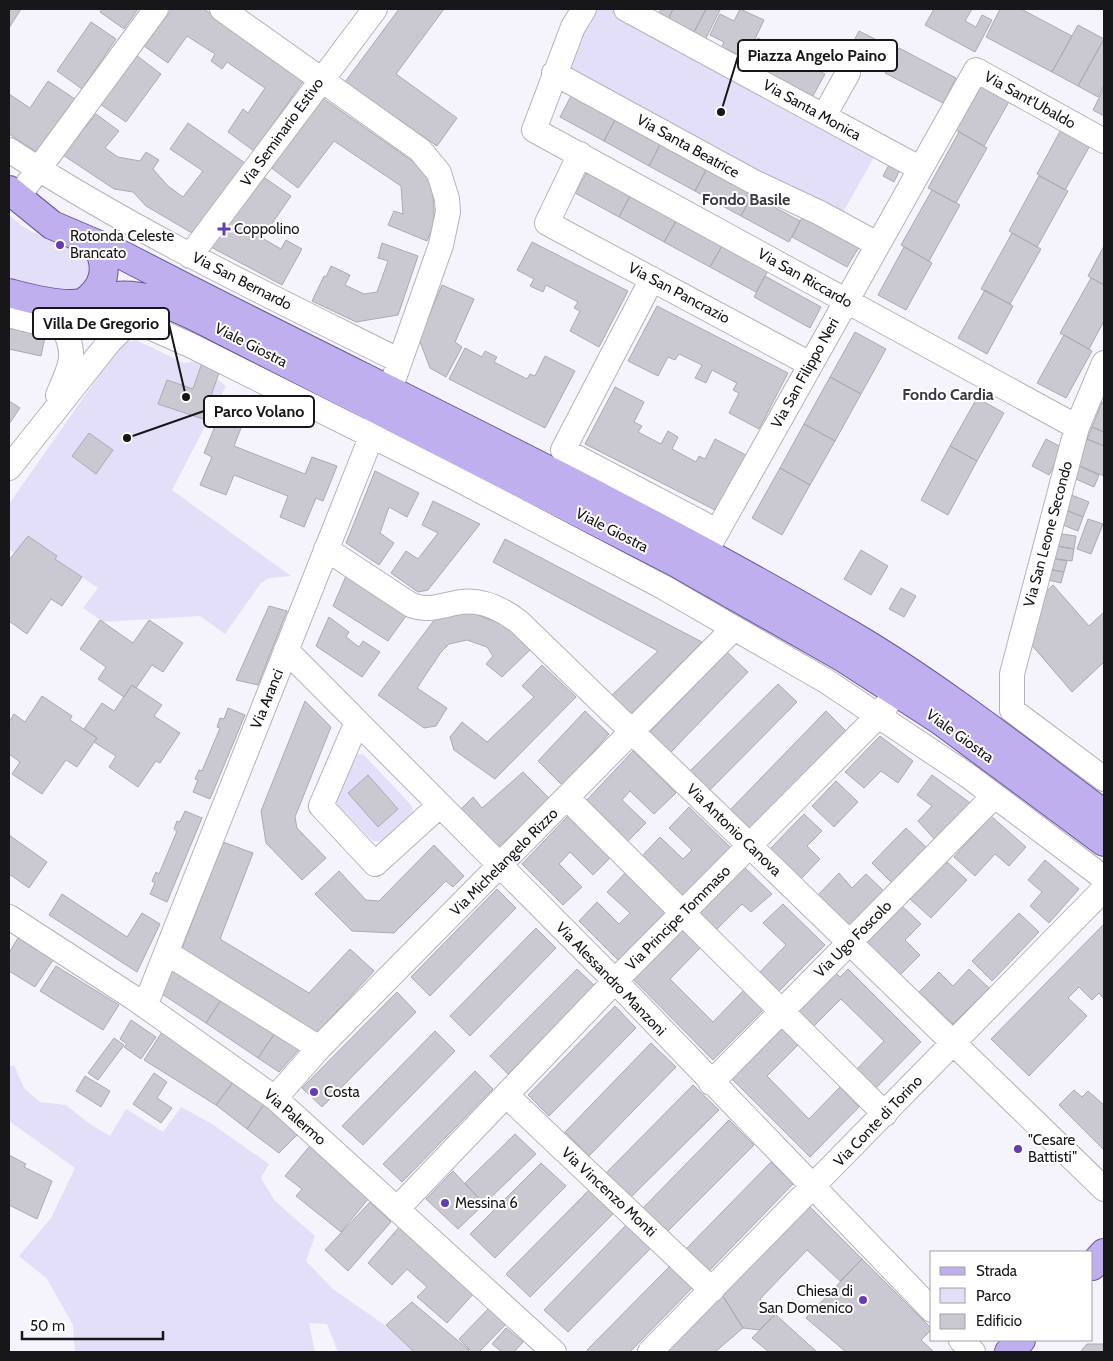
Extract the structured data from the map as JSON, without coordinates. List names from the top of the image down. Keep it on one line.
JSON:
{"streets":{"main road":["Viale Giostra"],"street":["Via Sant'Ubaldo","Via Santa Monica","Via Seminario Estivo","Via Santa Beatrice","Via San Riccardo","Via San Bernardo","Via San Pancrazio","Via San Filippo Neri","Via San Leone Secondo","Via Aranci","Via Antonio Canova","Via Michelangelo Rizzo","Via Principe Tommaso","Via Ugo Foscolo","Via Alessandro Manzoni","Via Palermo","Via Conte di Torino","Via Vincenzo Monti"]},"crossings":[["Via Sant'Ubaldo","Via Santa Monica"],["Via Sant'Ubaldo","Via San Filippo Neri"],["Via Santa Monica","Via San Filippo Neri"],["Via Seminario Estivo","Via San Bernardo"],["Via Seminario Estivo","Via Aranci"],["Via Santa Beatrice","Via San Riccardo"],["Via Santa Beatrice","Via San Filippo Neri"],["Via San Riccardo","Via San Pancrazio"],["Via San Riccardo","Via San Filippo Neri"],["Via San Riccardo","Via San Leone Secondo"],["Via San Bernardo","Via Aranci"],["Via San Pancrazio","Via San Filippo Neri"],["Viale Giostra","Via San Filippo Neri"],["Viale Giostra","Via Aranci"],["Viale Giostra","Via Michelangelo Rizzo"],["Viale Giostra","Via Principe Tommaso"],["Viale Giostra","Via Ugo Foscolo"],["Via Aranci","Via Antonio Canova"],["Via Aranci","Via Alessandro Manzoni"],["Via Aranci","Via Palermo"],["Via Antonio Canova","Via Michelangelo Rizzo"],["Via Antonio Canova","Via Principe Tommaso"],["Via Antonio Canova","Via Ugo Foscolo"],["Via Antonio Canova","Via Conte di Torino"],["Via Michelangelo Rizzo","Via Alessandro Manzoni"],["Via Michelangelo Rizzo","Via Palermo"],["Via Principe Tommaso","Via Alessandro Manzoni"],["Via Principe Tommaso","Via Palermo"],["Via Principe Tommaso","Via Vincenzo Monti"],["Via Ugo Foscolo","Via Alessandro Manzoni"],["Via Alessandro Manzoni","Via Conte di Torino"],["Via Conte di Torino","Via Vincenzo Monti"]],"districts":["Fondo Basile","Fondo Cardia"],"places":{"other":["Piazza Angelo Paino","Rotonda Celeste Brancato","Villa De Gregorio","Parco Volano","Costa","\"Cesare Battisti\"","Messina 6","Chiesa di San Domenico"],"health":["Coppolino"]},"legend":["Strada","Parco","Edificio"],"scale_bar":"50 m"}
